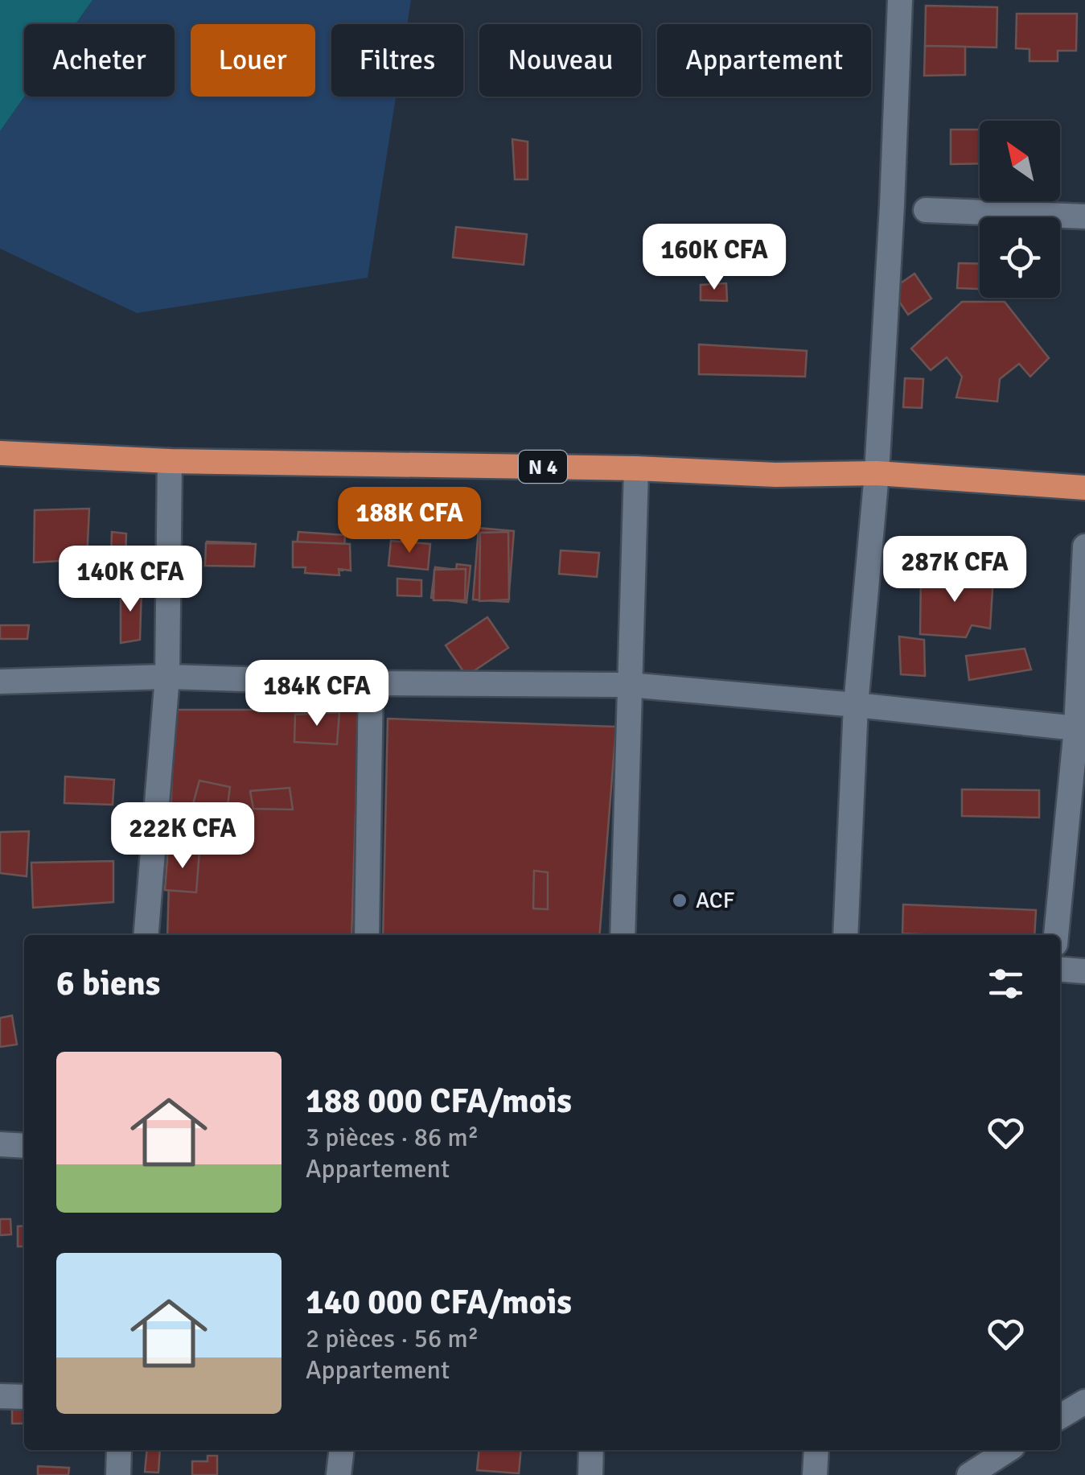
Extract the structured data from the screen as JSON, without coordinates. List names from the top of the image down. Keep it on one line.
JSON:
{"streets":{"highway":["N 4"]},"places":["ACF"],"north":"top left","page":{"chip":["Acheter","Louer","Filtres","Nouveau","Appartement"],"price":["160K CFA","188K CFA","287K CFA","140K CFA","184K CFA","222K CFA"],"heading":"6 biens","list":[{"name":"188 000 CFA/mois","note":"3 pièces · 86 m² · Appartement"},{"name":"140 000 CFA/mois","note":"2 pièces · 56 m² · Appartement"}]}}
